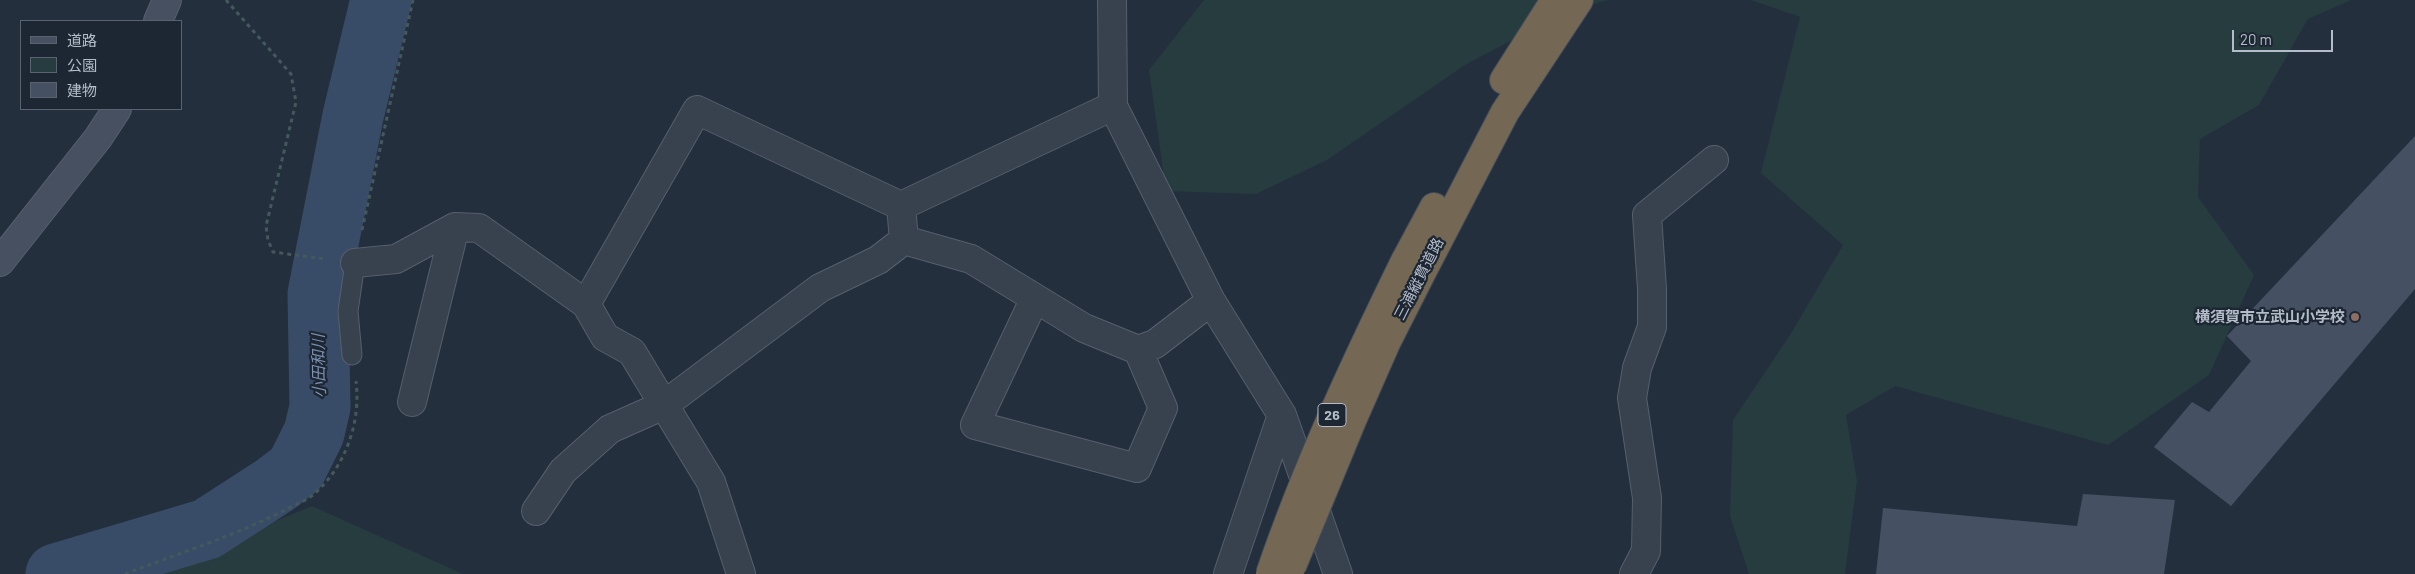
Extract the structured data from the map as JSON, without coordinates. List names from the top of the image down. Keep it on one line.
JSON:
{"streets":{"highway":["三浦縦貫道路","26"]},"water":["小田和川"],"places":["横須賀市立武山小学校"],"legend":["道路","公園","建物"],"scale_bar":"20 m"}
